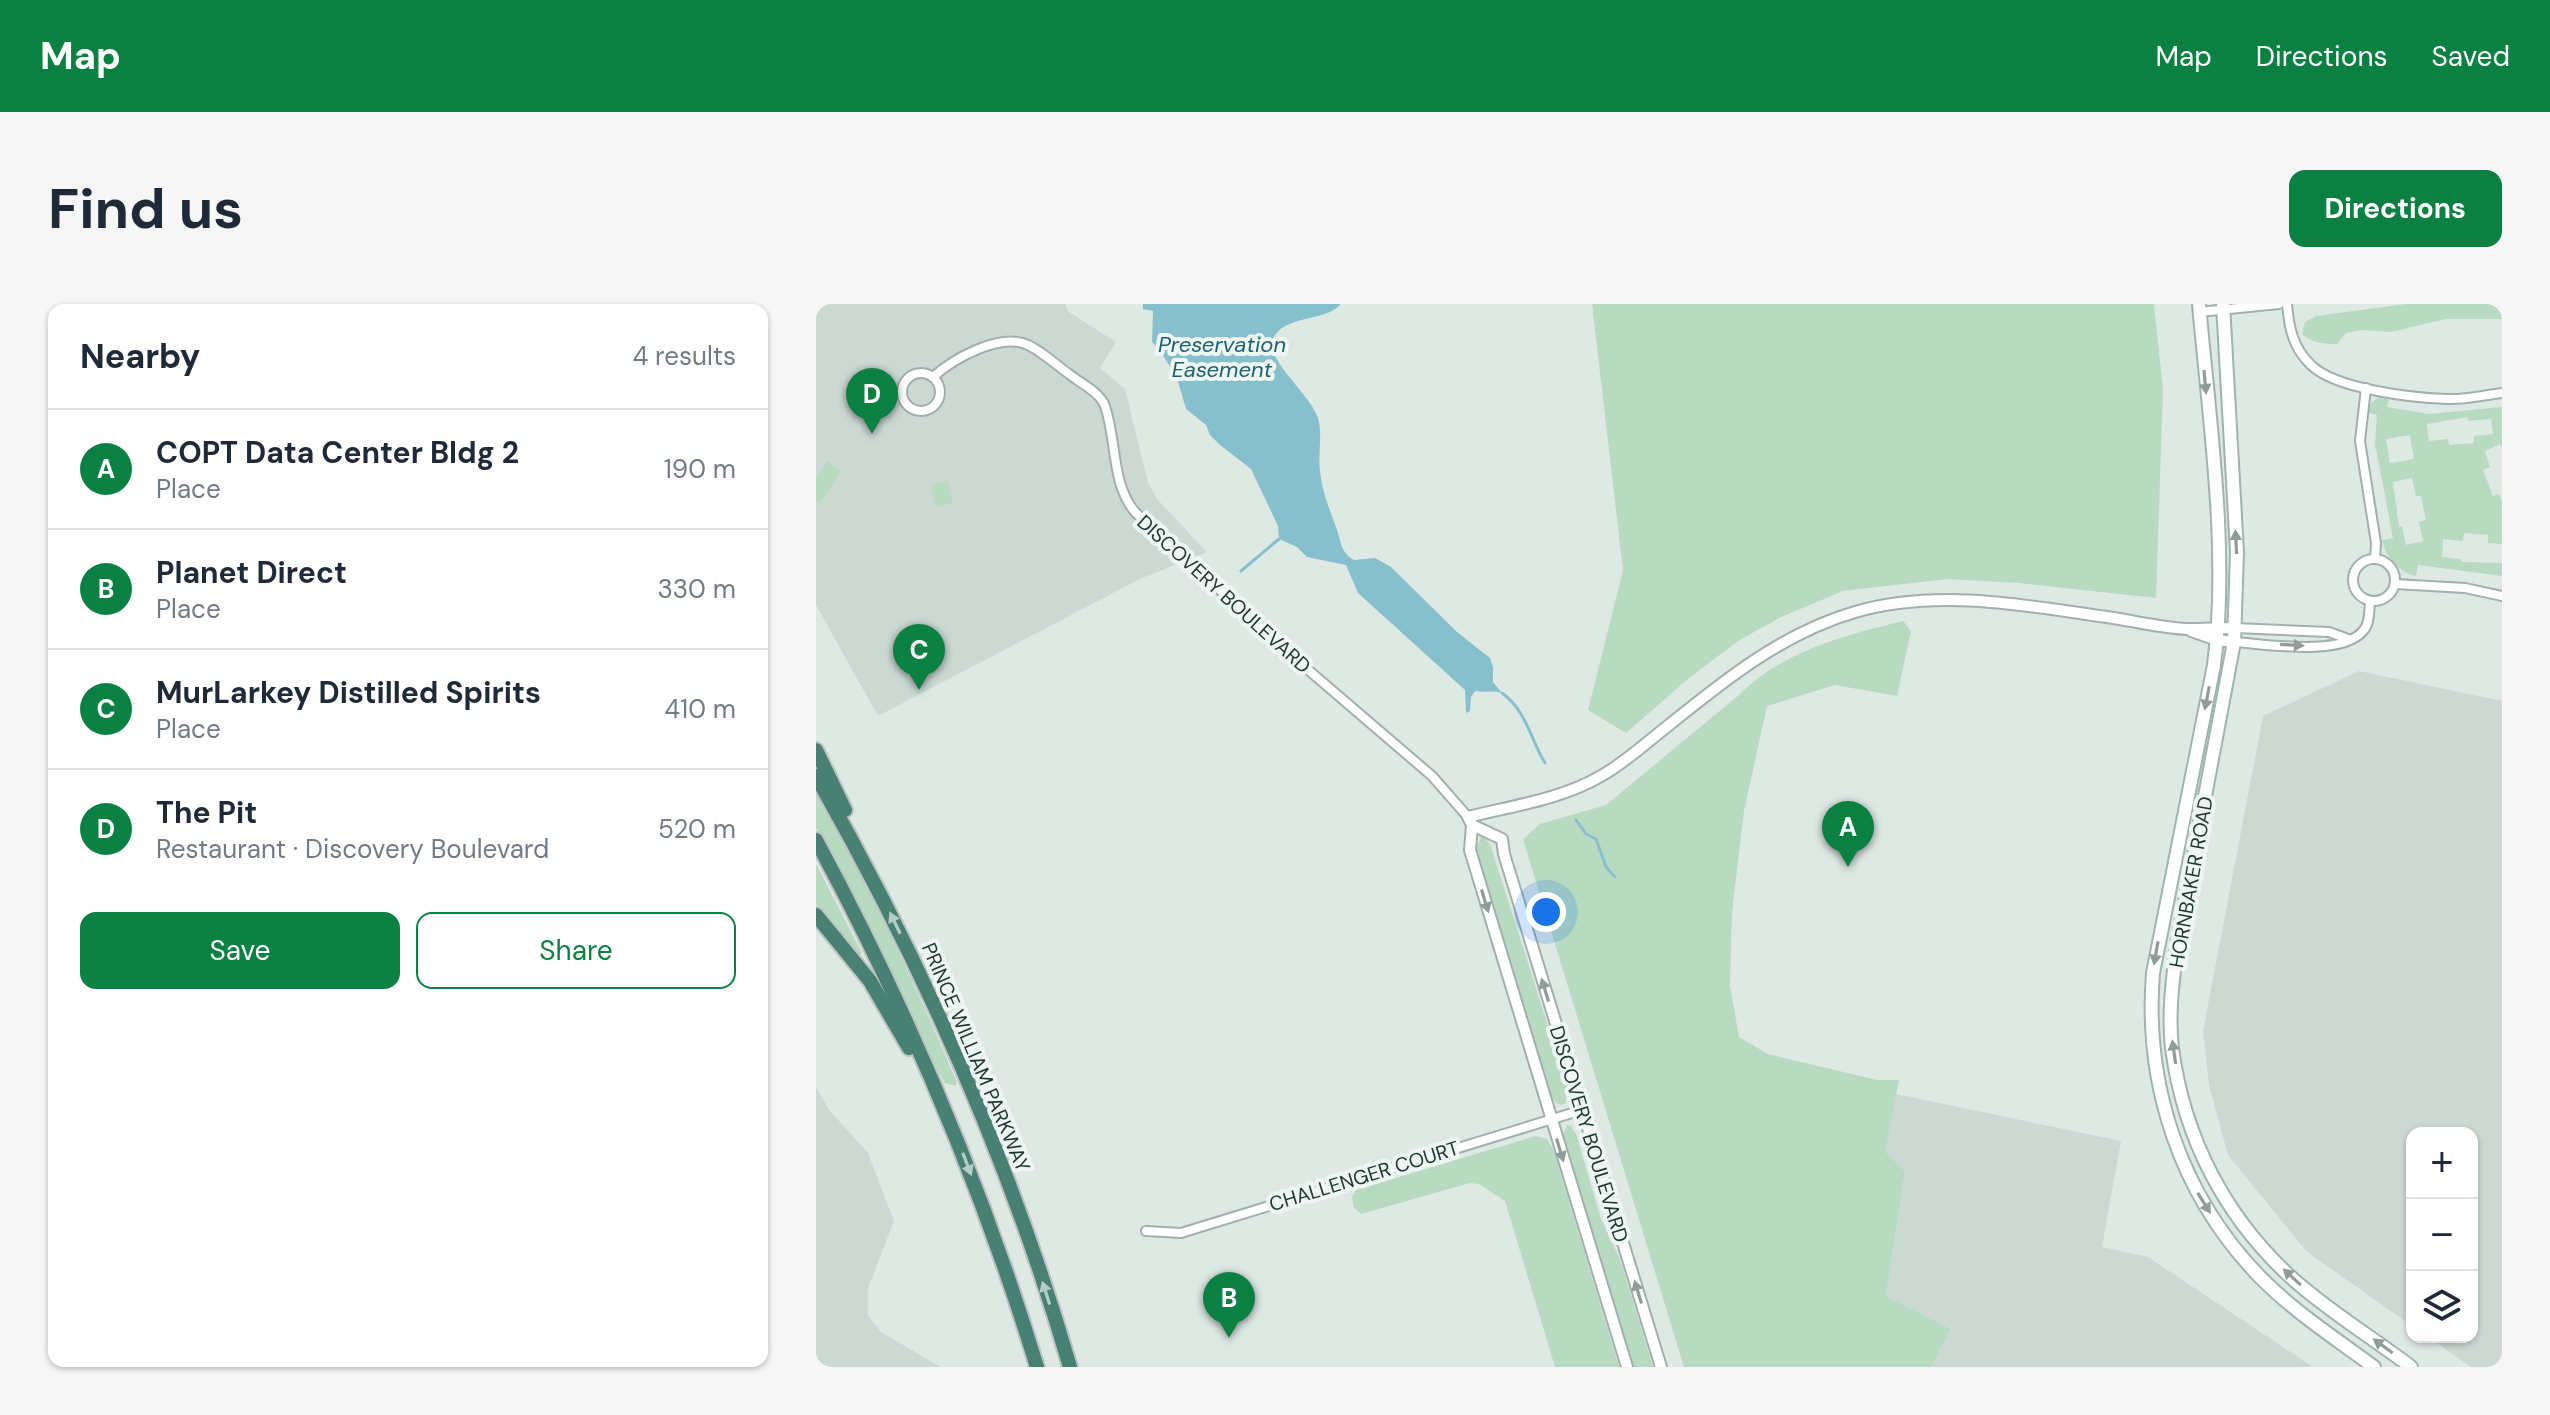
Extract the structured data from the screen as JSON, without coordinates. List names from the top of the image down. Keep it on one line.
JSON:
{"streets":{"highway":["PRINCE WILLIAM PARKWAY"],"main road":["HORNBAKER ROAD"],"street":["DISCOVERY BOULEVARD","CHALLENGER COURT"]},"crossings":[["DISCOVERY BOULEVARD","CHALLENGER COURT"]],"water":["Preservation Easement"],"page":{"header":"Map","nav":["Map","Directions","Saved"],"buttons":["Directions",["Save","Share"]],"title":"Find us","heading":["Nearby","4 results"],"pins":["D","C","A","B"],"list":[{"mark":"A","name":"COPT Data Center Bldg 2","note":"Place","value":"190 m"},{"mark":"B","name":"Planet Direct","note":"Place","value":"330 m"},{"mark":"C","name":"MurLarkey Distilled Spirits","note":"Place","value":"410 m"},{"mark":"D","name":"The Pit","note":"Restaurant · Discovery Boulevard","value":"520 m"}],"map_buttons":["+","−"]}}
